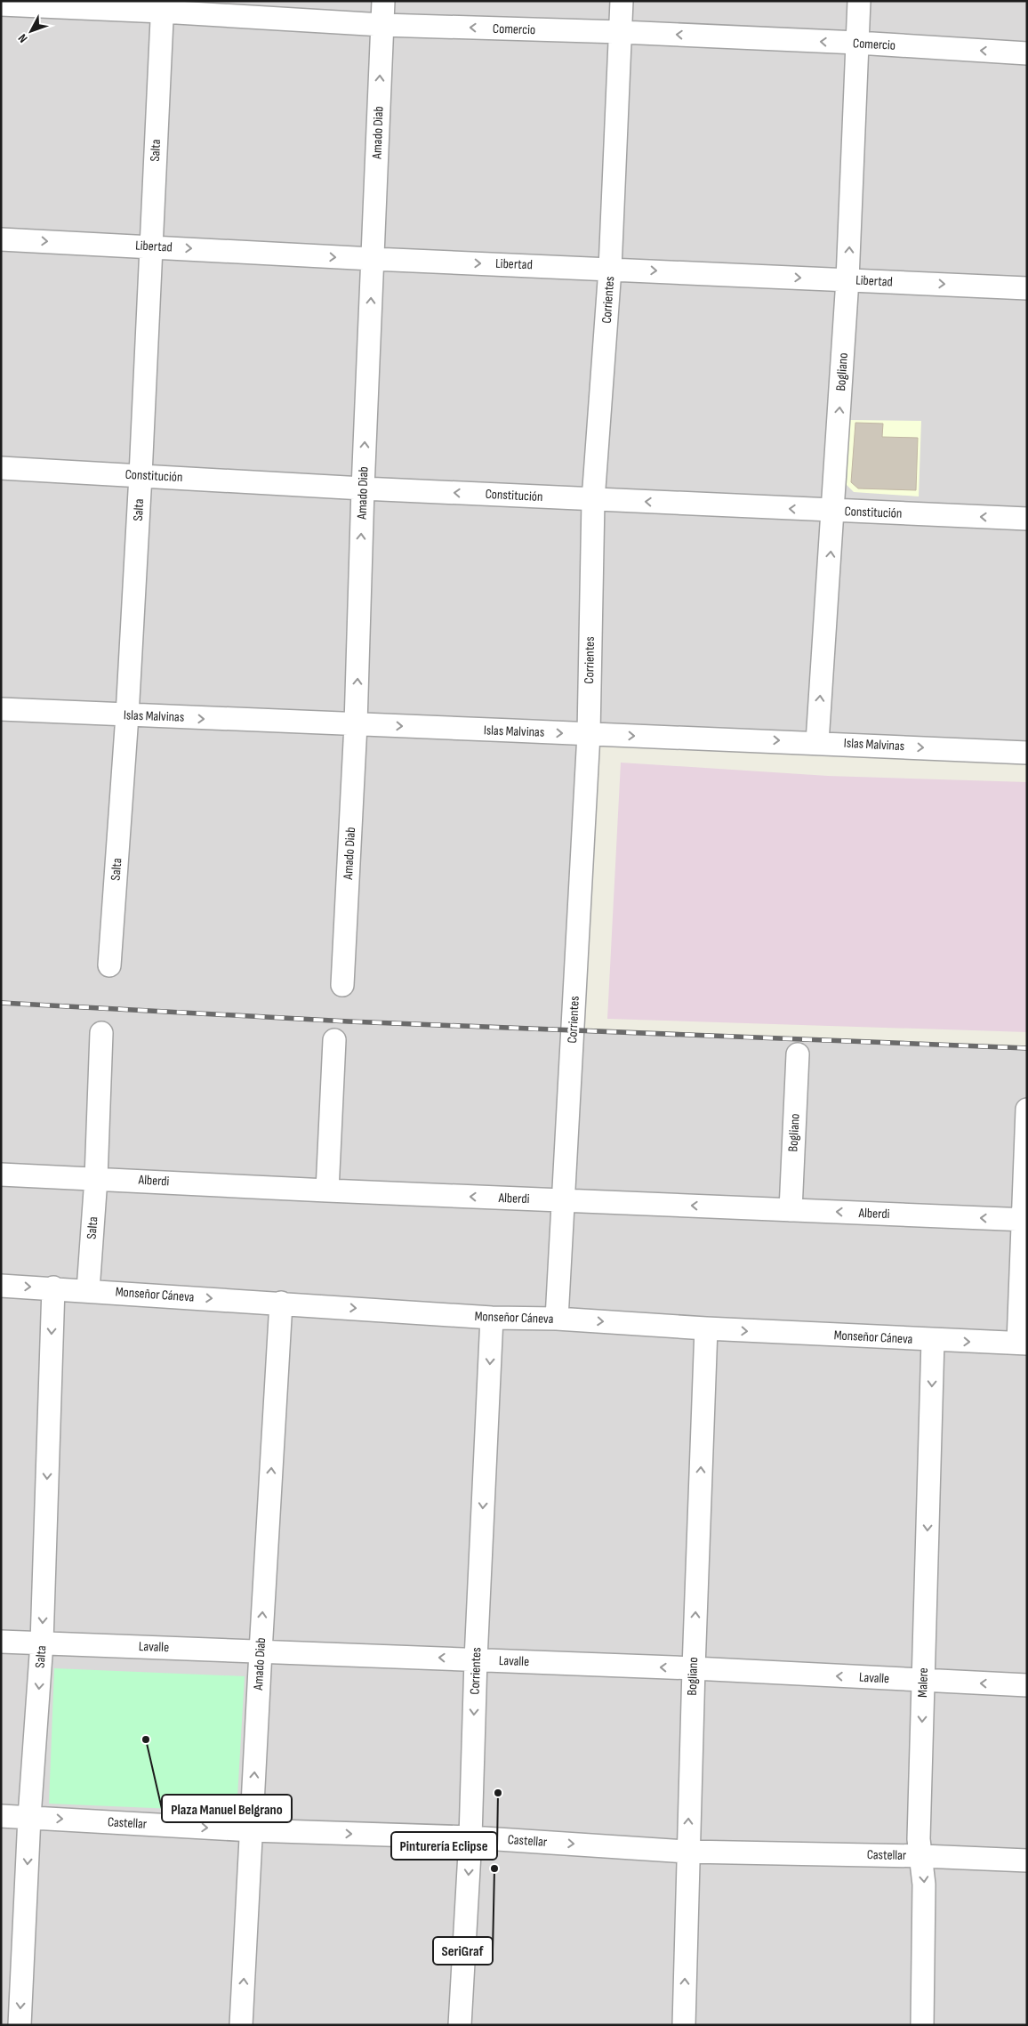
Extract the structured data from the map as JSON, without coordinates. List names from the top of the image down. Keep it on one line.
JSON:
{"streets":{"street":["Comercio","Amado Diab","Salta","Libertad","Corrientes","Bogliano","Constitución","Islas Malvinas","Alberdi","Monseñor Cáneva","Lavalle","Malere","Castellar"]},"crossings":[["Comercio","Amado Diab"],["Comercio","Salta"],["Comercio","Corrientes"],["Comercio","Bogliano"],["Amado Diab","Libertad"],["Amado Diab","Constitución"],["Amado Diab","Islas Malvinas"],["Amado Diab","Monseñor Cáneva"],["Amado Diab","Lavalle"],["Amado Diab","Castellar"],["Salta","Libertad"],["Salta","Constitución"],["Salta","Islas Malvinas"],["Salta","Alberdi"],["Salta","Monseñor Cáneva"],["Salta","Lavalle"],["Salta","Castellar"],["Libertad","Corrientes"],["Libertad","Bogliano"],["Corrientes","Constitución"],["Corrientes","Islas Malvinas"],["Corrientes","Alberdi"],["Corrientes","Monseñor Cáneva"],["Corrientes","Lavalle"],["Corrientes","Castellar"],["Bogliano","Constitución"],["Bogliano","Islas Malvinas"],["Bogliano","Alberdi"],["Bogliano","Monseñor Cáneva"],["Bogliano","Lavalle"],["Bogliano","Castellar"],["Monseñor Cáneva","Malere"],["Lavalle","Malere"],["Malere","Castellar"]],"one_way":["Comercio","Amado Diab","Salta","Libertad","Bogliano","Constitución","Islas Malvinas","Alberdi","Monseñor Cáneva","Lavalle","Malere","Castellar"],"places":["Plaza Manuel Belgrano","Pinturería Eclipse","SeriGraf"],"north":"bottom left"}
